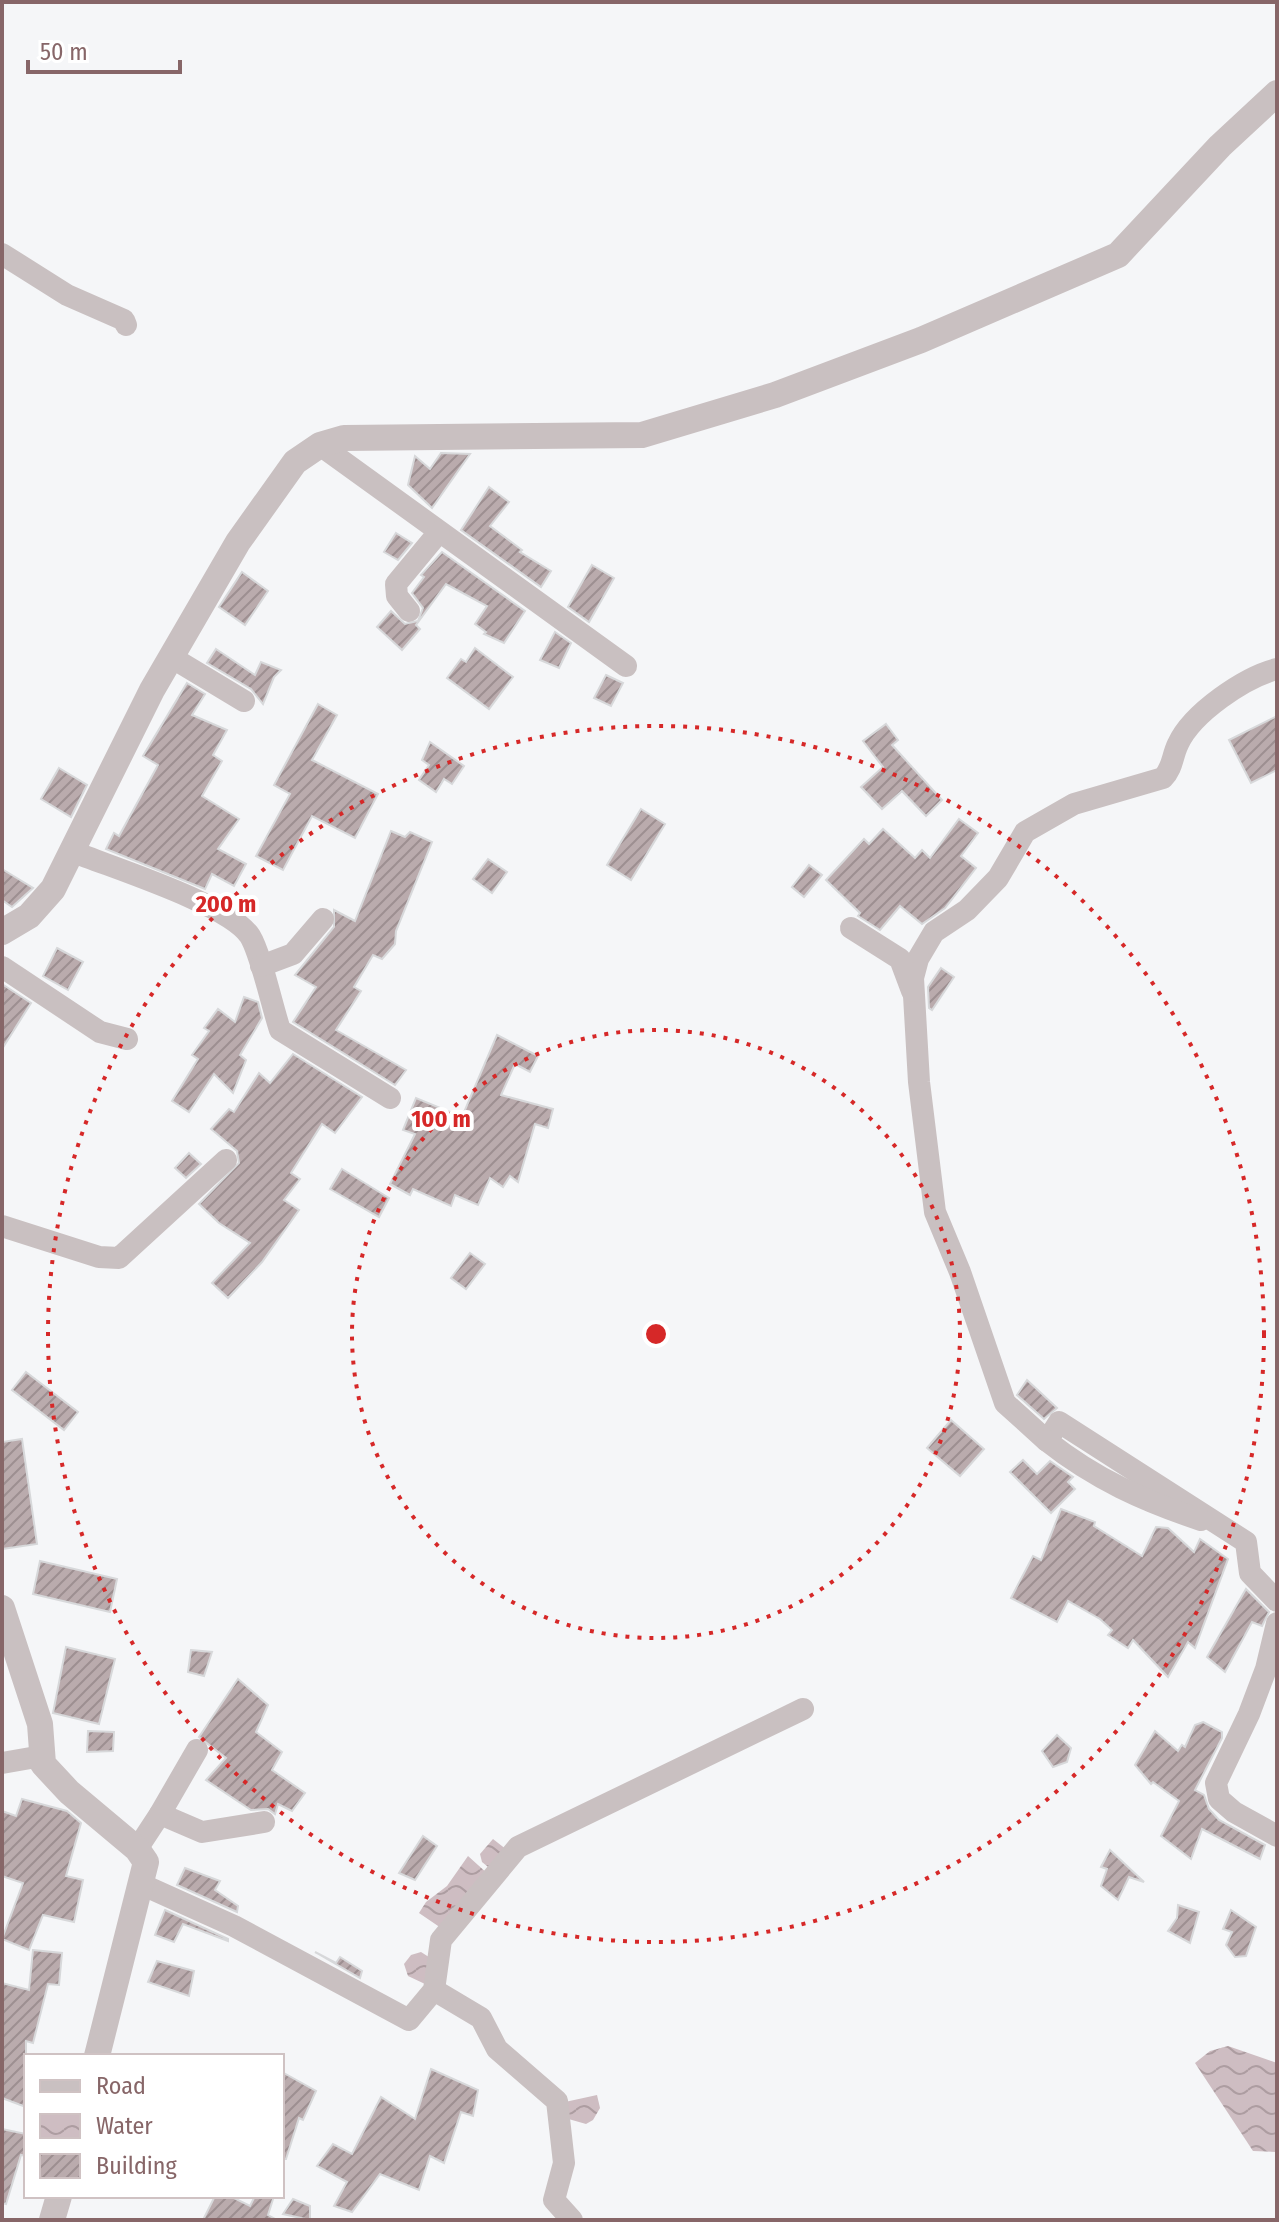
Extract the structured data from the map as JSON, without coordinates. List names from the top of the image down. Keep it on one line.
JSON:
{"legend":["Road","Water","Building"],"scale_bar":"50 m","rings":["200 m","100 m"]}
